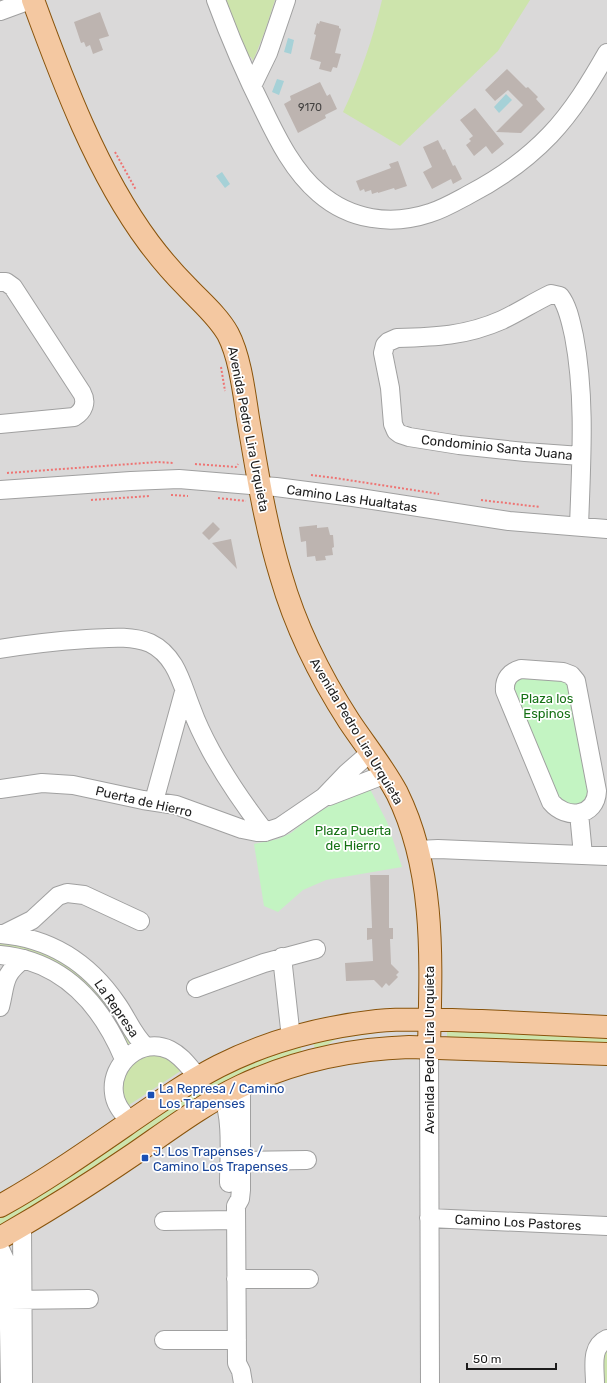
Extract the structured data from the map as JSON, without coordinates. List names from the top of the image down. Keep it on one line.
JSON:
{"streets":{"main road":["Avenida Pedro Lira Urquieta"],"street":["Condominio Santa Juana","Camino Las Hualtatas","Puerta de Hierro","La Represa","Camino Los Pastores"]},"crossings":[["Avenida Pedro Lira Urquieta","Camino Las Hualtatas"],["Avenida Pedro Lira Urquieta","Puerta de Hierro"],["Avenida Pedro Lira Urquieta","Camino Los Pastores"],["Condominio Santa Juana","Camino Las Hualtatas"]],"parks":["Plaza los Espinos","Plaza Puerta de Hierro"],"places":{"transit":["La Represa / Camino Los Trapenses","J. Los Trapenses / Camino Los Trapenses"]},"house_numbers":["9170"],"scale_bar":"50 m"}
